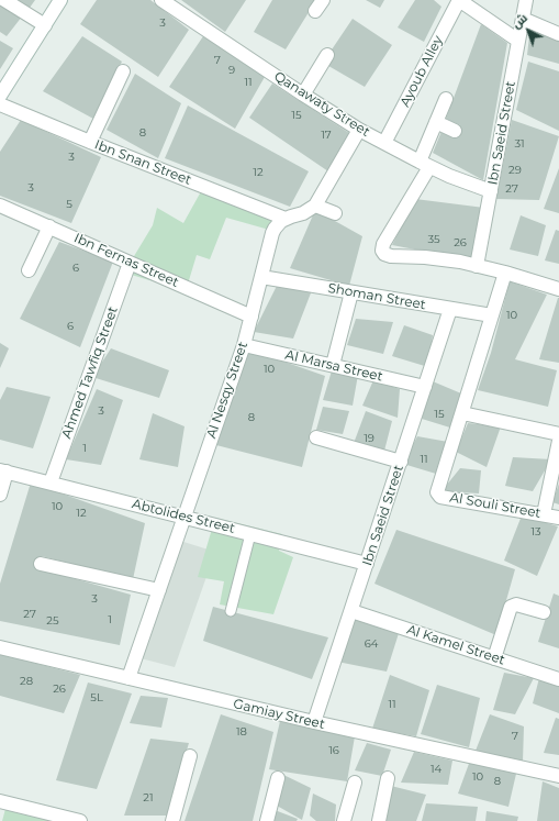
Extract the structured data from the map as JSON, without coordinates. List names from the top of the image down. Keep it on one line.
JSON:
{"streets":{"street":["Ayoub Alley","Qanawaty Street","Ibn Saeid Street","Ibn Snan Street","Ibn Fernas Street","Shoman Street","Al Marsa Street","Ahmed Tawfiq Street","Al Nesqy Street","Al Souli Street","Abtolides Street","Al Kamel Street","Gamiay Street"]},"crossings":[["Ayoub Alley","Qanawaty Street"],["Qanawaty Street","Ibn Saeid Street"],["Ibn Saeid Street","Shoman Street"],["Ibn Saeid Street","Al Marsa Street"],["Ibn Saeid Street","Abtolides Street"],["Ibn Saeid Street","Al Kamel Street"],["Ibn Saeid Street","Gamiay Street"],["Ibn Snan Street","Al Nesqy Street"],["Ibn Fernas Street","Ahmed Tawfiq Street"],["Ibn Fernas Street","Al Nesqy Street"],["Shoman Street","Al Nesqy Street"],["Al Marsa Street","Al Nesqy Street"],["Ahmed Tawfiq Street","Abtolides Street"],["Al Nesqy Street","Abtolides Street"],["Al Nesqy Street","Gamiay Street"]],"house_numbers":["3","7","9","11","15","8","17","31","3","29","12","3","27","5","35","26","6","10","6","10","3","15","8","19","1","11","10","12","13","3","27","1","25","64","28","26","5L","11","18","7","16","14","10","8","21"],"north":"top left"}
